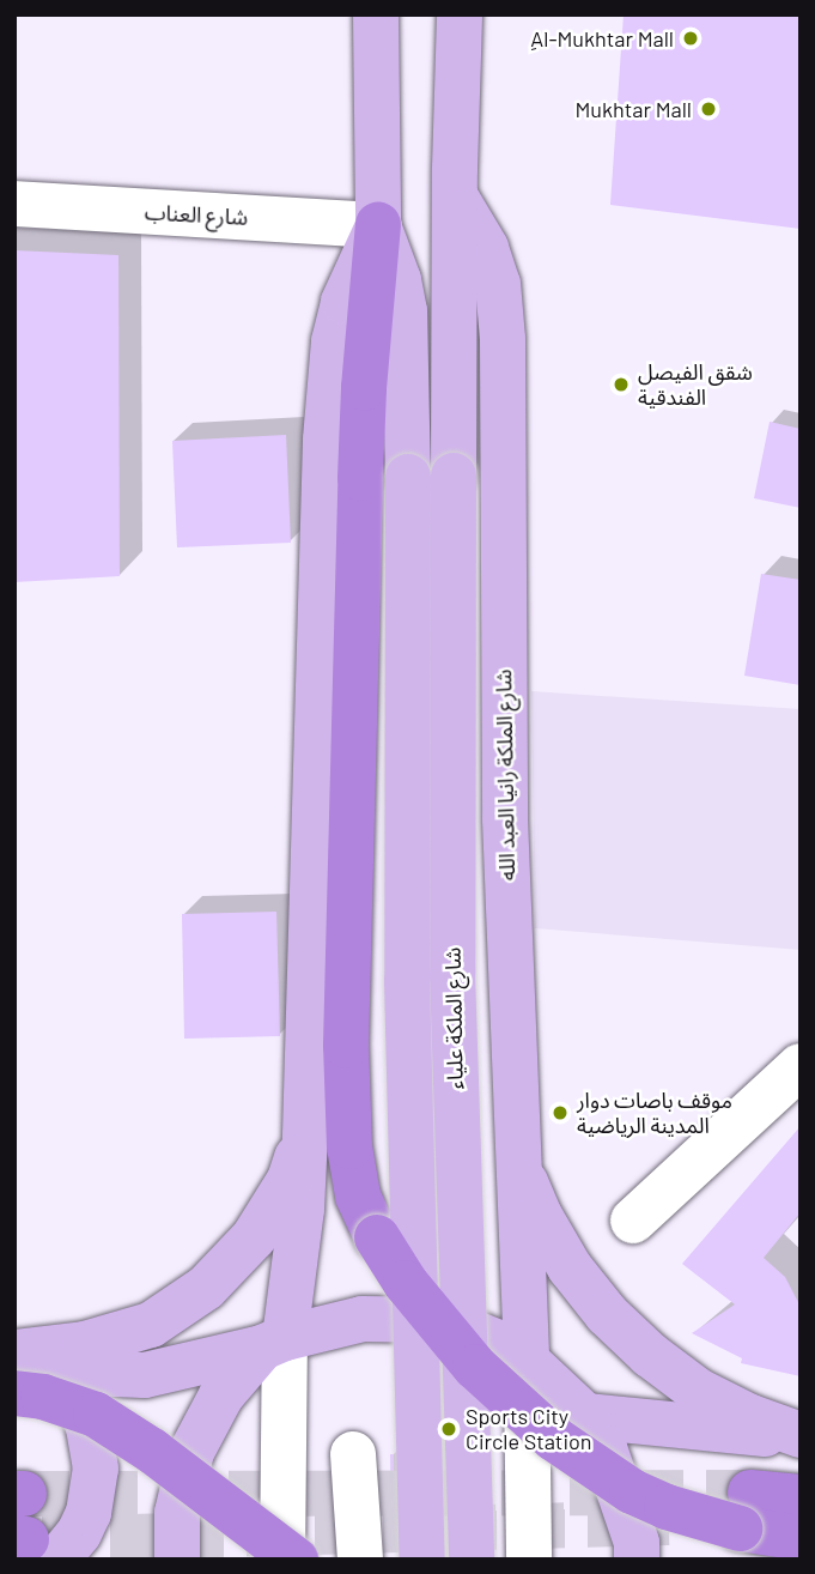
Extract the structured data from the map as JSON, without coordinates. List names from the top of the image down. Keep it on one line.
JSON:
{"streets":{"main road":["شارع الملكة رانيا العبد الله","شارع الملكة علياء"],"street":["شارع العناب"]},"crossings":[["شارع الملكة رانيا العبد الله","شارع الملكة علياء"]],"places":["ِAl-Mukhtar Mall","Mukhtar Mall","شقق الفيصل الفندقية","موقف باصات دوار المدينة الرياضية","Sports City Circle Station"]}
